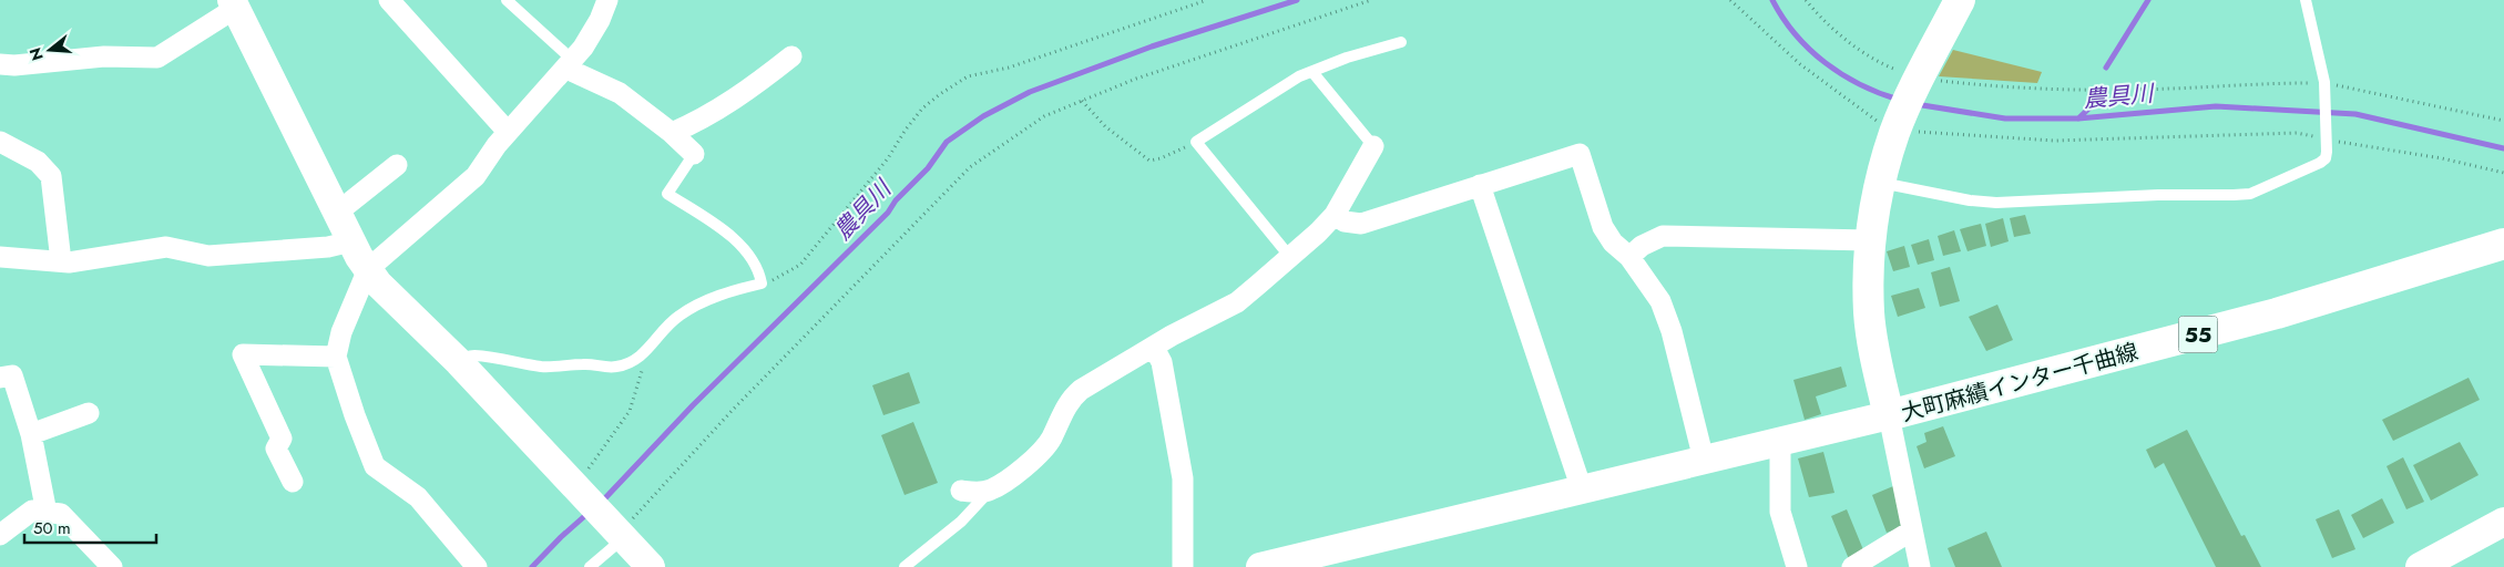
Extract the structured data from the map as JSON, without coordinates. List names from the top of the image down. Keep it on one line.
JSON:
{"streets":{"main road":["55","大町麻績インター千曲線"]},"water":["農具川"],"scale_bar":"50 m","north":"left"}
